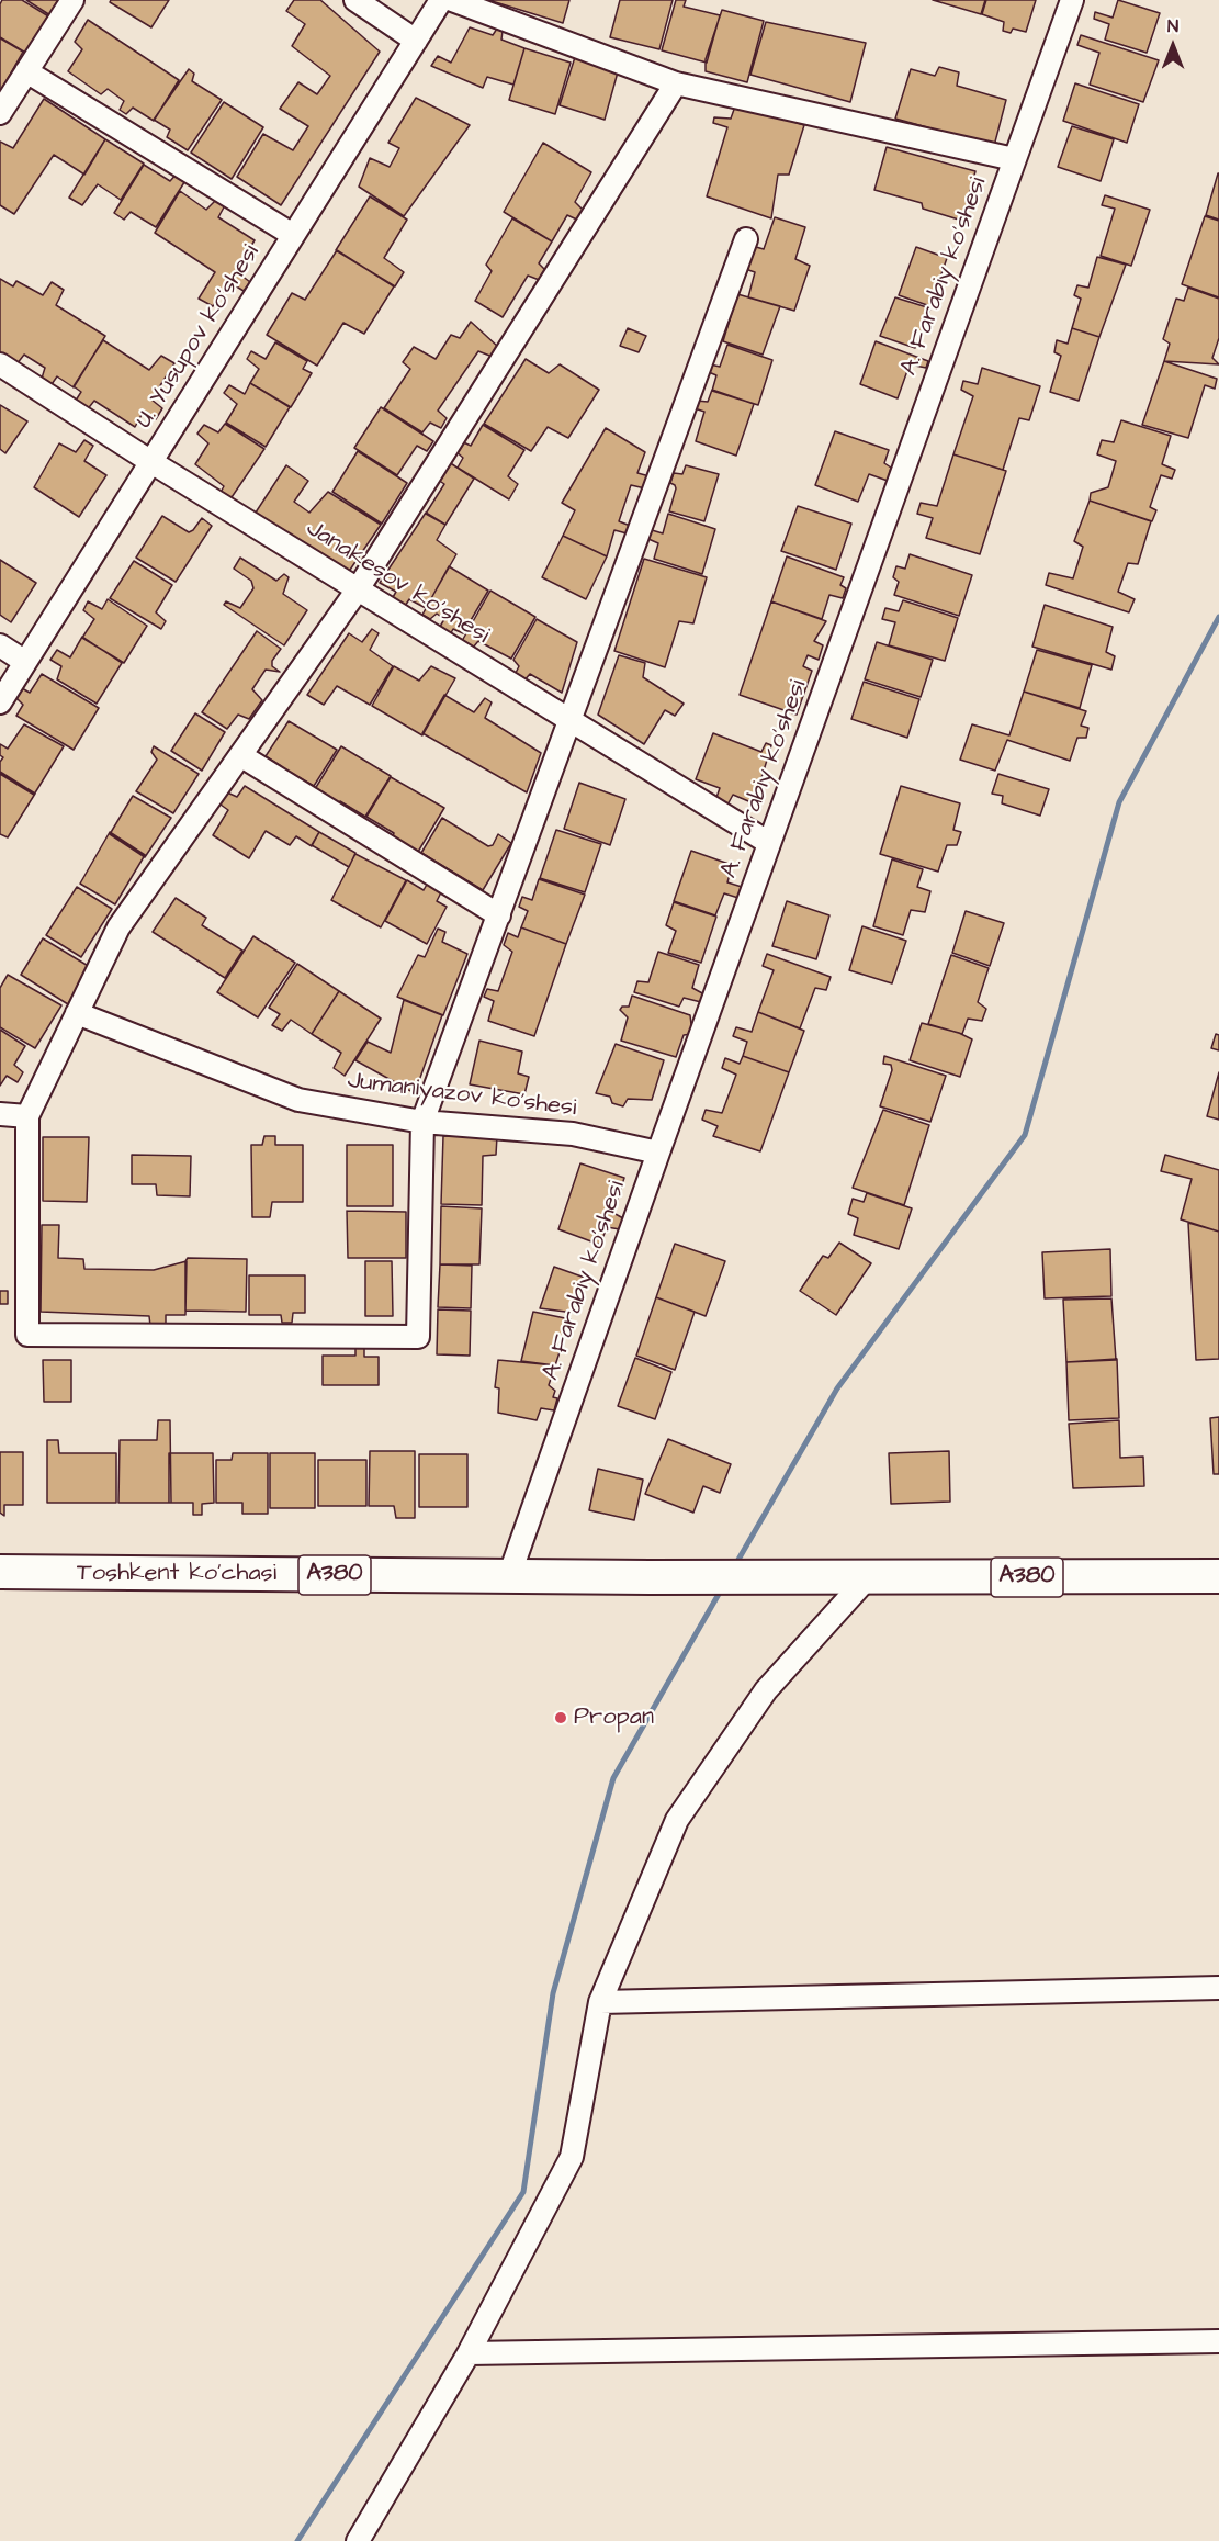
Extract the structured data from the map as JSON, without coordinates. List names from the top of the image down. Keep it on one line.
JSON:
{"streets":{"highway":["Toshkent ko'chasi","A380"],"street":["A. Farabiy ko'shesi","U. Yusupov ko'shesi","Janakesov ko'shesi","Jumaniyazov ko'shesi"]},"crossings":[["A. Farabiy ko'shesi","Janakesov ko'shesi"],["A. Farabiy ko'shesi","Jumaniyazov ko'shesi"],["A. Farabiy ko'shesi","Toshkent ko'chasi"],["U. Yusupov ko'shesi","Janakesov ko'shesi"],["Toshkent ko'chasi","A380"]],"places":["Propan"],"north":"top"}
